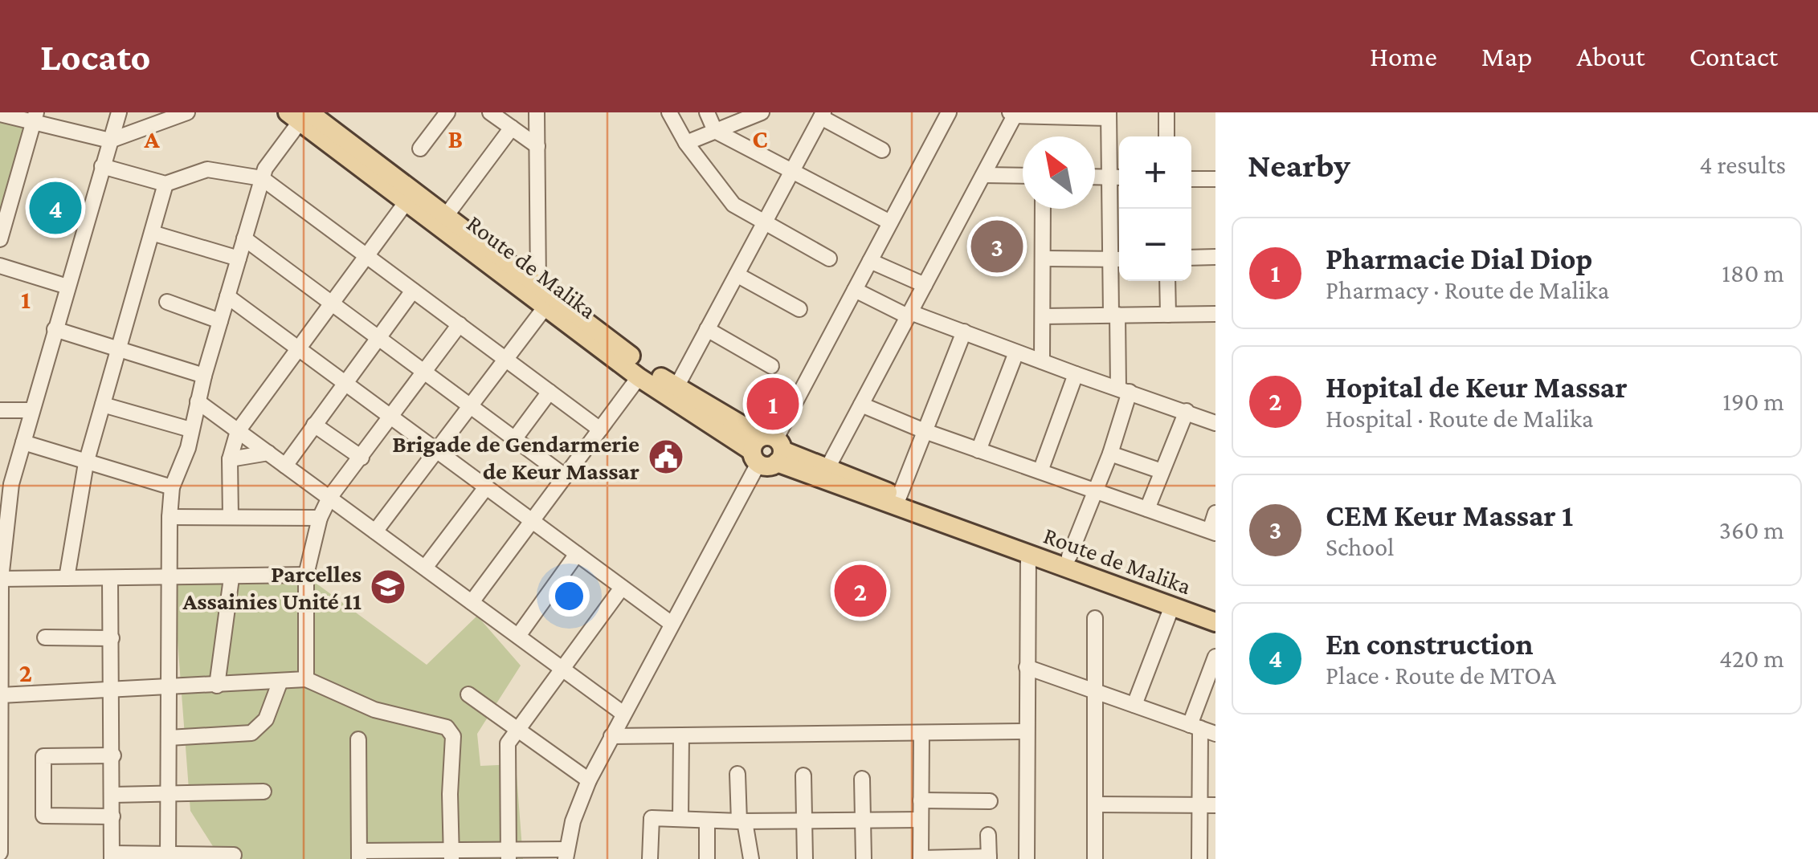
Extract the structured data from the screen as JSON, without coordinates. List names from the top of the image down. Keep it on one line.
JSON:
{"streets":{"main road":["Route de Malika"]},"places":{"public building":["Brigade de Gendarmerie de Keur Massar"],"school or university":["Parcelles Assainies Unité 11"]},"north":"top left","page":{"header":"Locato","nav":["Home","Map","About","Contact"],"heading":["Nearby","4 results"],"map_buttons":["+","−"],"pins":["4","3","1","2"],"list":[{"mark":"1","name":"Pharmacie Dial Diop","note":"Pharmacy · Route de Malika","value":"180 m"},{"mark":"2","name":"Hopital de Keur Massar","note":"Hospital · Route de Malika","value":"190 m"},{"mark":"3","name":"CEM Keur Massar 1","note":"School","value":"360 m"},{"mark":"4","name":"En construction","note":"Place · Route de MTOA","value":"420 m"}]},"grid":{"columns":["A","B","C"],"rows":["1","2"]}}
